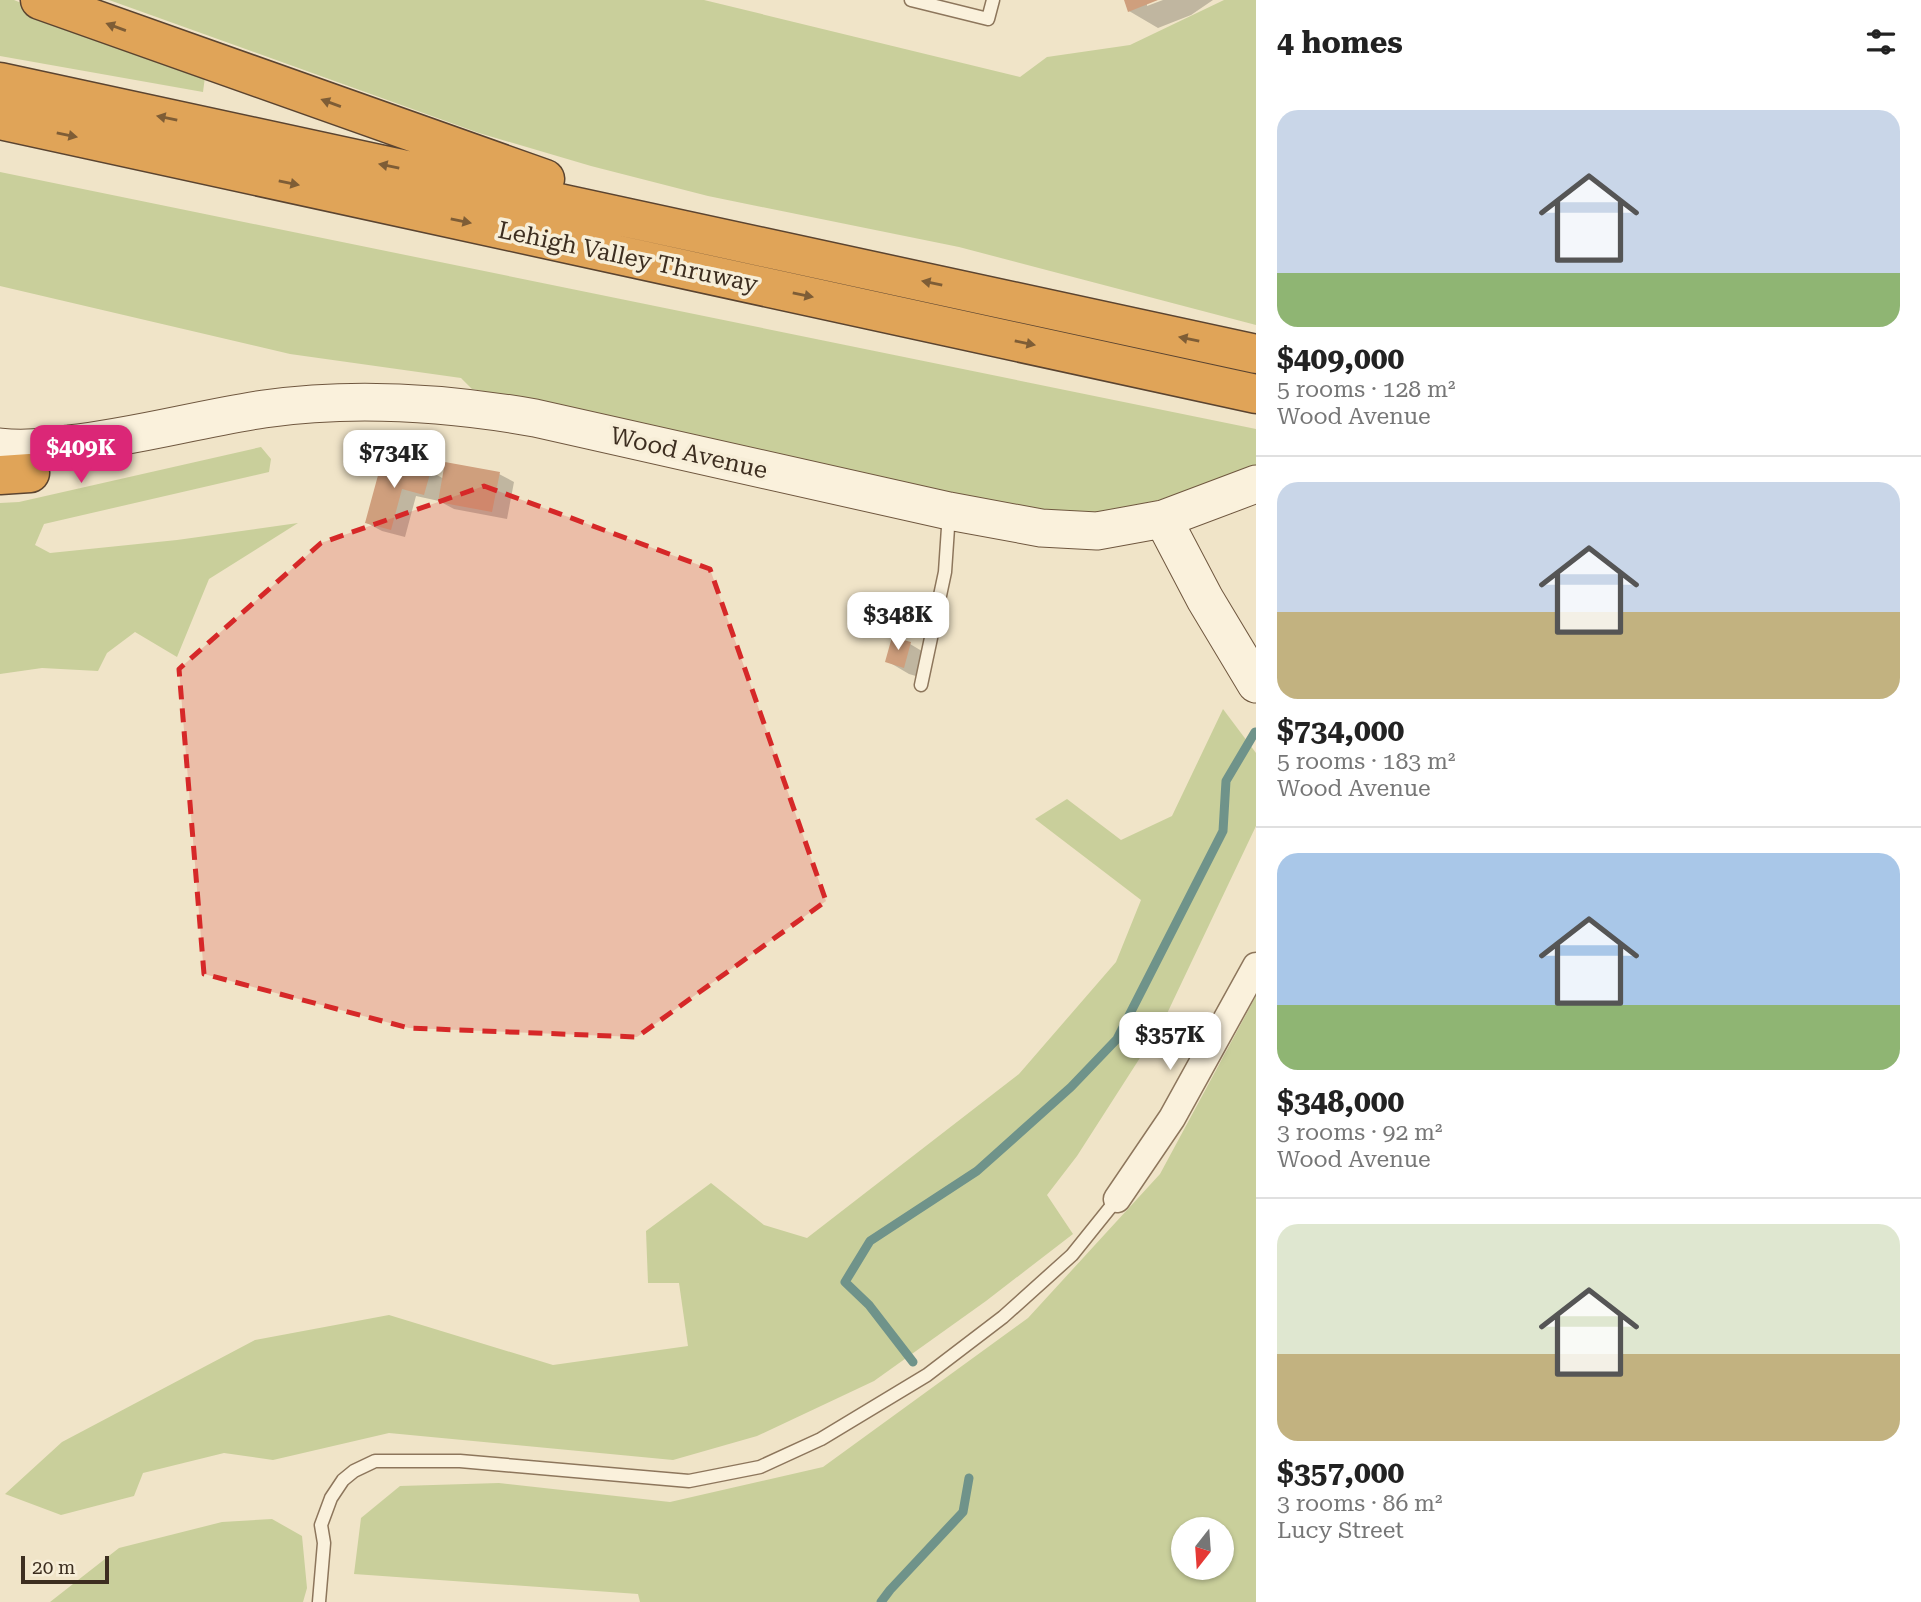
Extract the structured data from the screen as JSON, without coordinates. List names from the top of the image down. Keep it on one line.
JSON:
{"streets":{"highway":["Lehigh Valley Thruway"],"main road":["Wood Avenue"]},"scale_bar":"20 m","north":"bottom","page":{"heading":"4 homes","list":[{"name":"$409,000","note":"5 rooms · 128 m² · Wood Avenue"},{"name":"$734,000","note":"5 rooms · 183 m² · Wood Avenue"},{"name":"$348,000","note":"3 rooms · 92 m² · Wood Avenue"},{"name":"$357,000","note":"3 rooms · 86 m² · Lucy Street"}],"price":["$409K","$734K","$348K","$357K"],"scale":"20 m"}}
